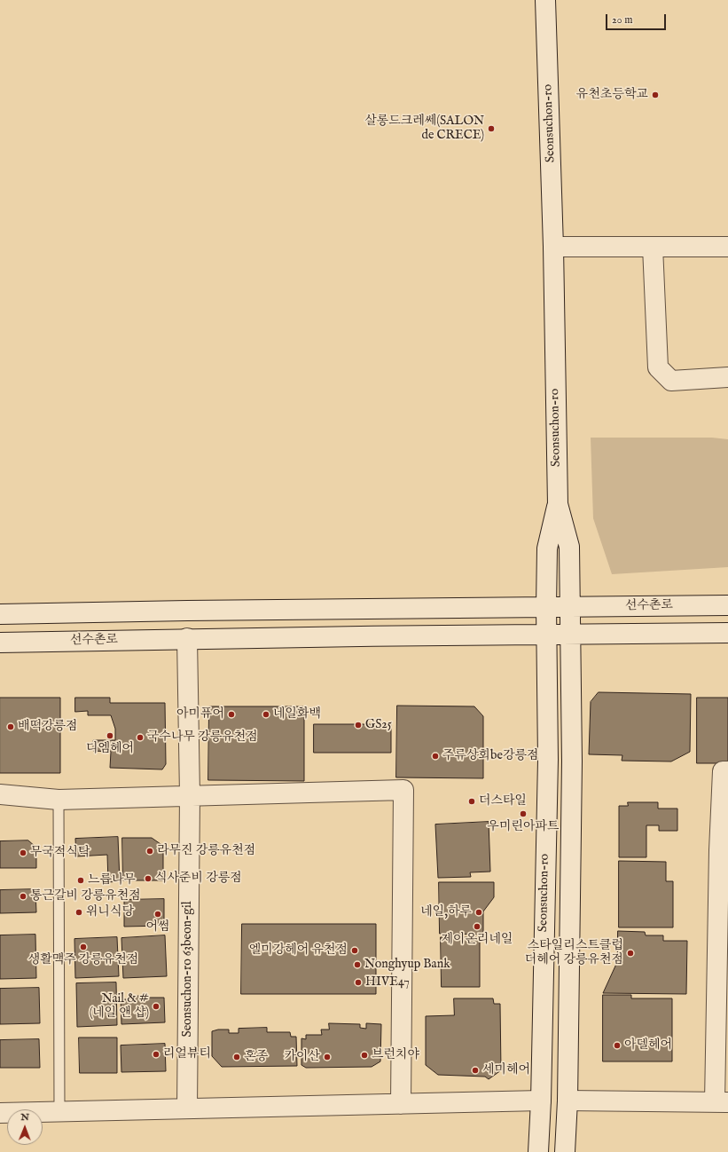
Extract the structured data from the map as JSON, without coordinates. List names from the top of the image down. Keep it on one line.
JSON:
{"streets":{"street":["Seonsuchon-ro","선수촌로","Seonsuchon-ro 63beon-gil"]},"crossings":[["Seonsuchon-ro","선수촌로"],["선수촌로","Seonsuchon-ro 63beon-gil"]],"places":["유천초등학교","살롱드크레쎄(SALON de CRECE)","아미퓨어","네일화백","GS25","배떡강릉점","디엠헤어","국수나무 강릉유천점","주류상회be강릉점","더스타일","우미린아파트","라무진 강릉유천점","무국적식탁","식사준비 강릉점","느릅나무","통근갈비 강릉유천점","위니식당","네일,하루","어썸","제이온리네일","생활맥주 강릉유천점","엘미강헤어 유천점","스타일리스트클럽 더헤어 강릉유천점","Nonghyup Bank","HIVE47","Nail & # (네일 앤 샵)","아델헤어","리얼뷰티","브런치야","혼종","카이산","세미헤어"],"scale_bar":"20 m","north":"top"}
